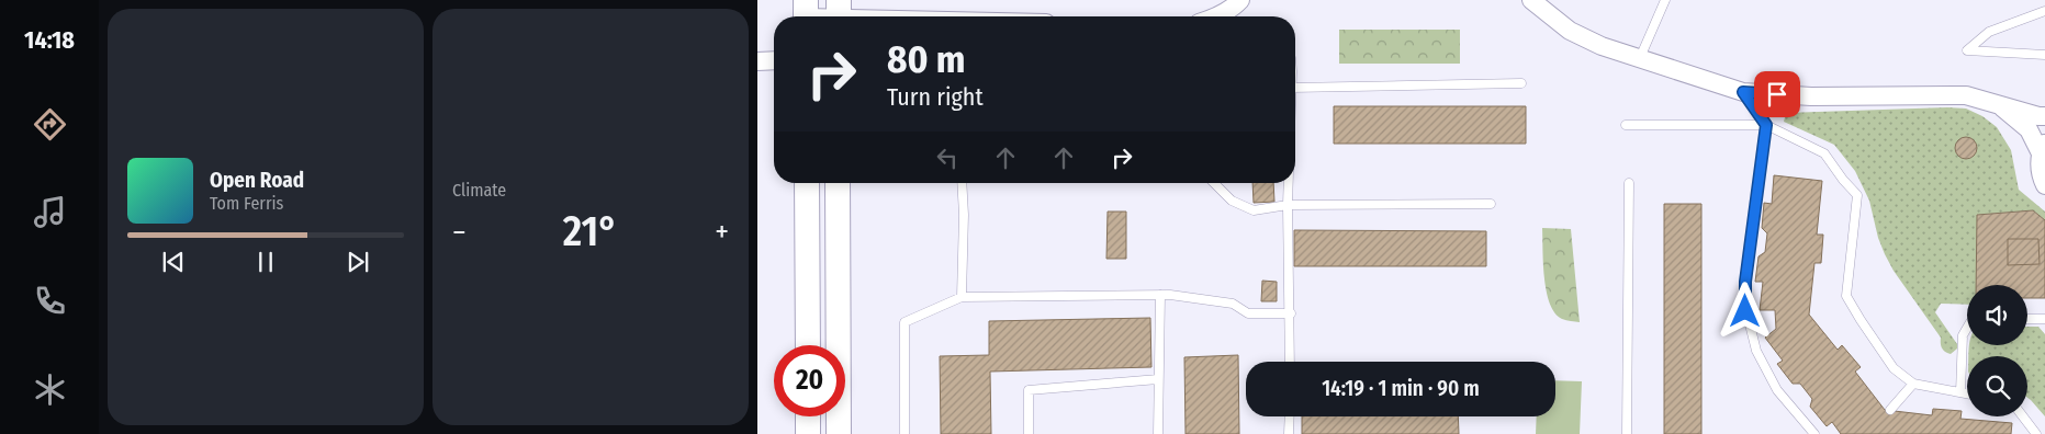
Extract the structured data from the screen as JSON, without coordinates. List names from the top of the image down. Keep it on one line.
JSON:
{"page":{"tabs":"14:18","tile":"Climate","turn":["80 m","Turn right"],"song":["Open Road","Tom Ferris"],"heat":["−","21°","+"],"limit":"20","trip":"14:19 · 1 min · 90 m"}}
